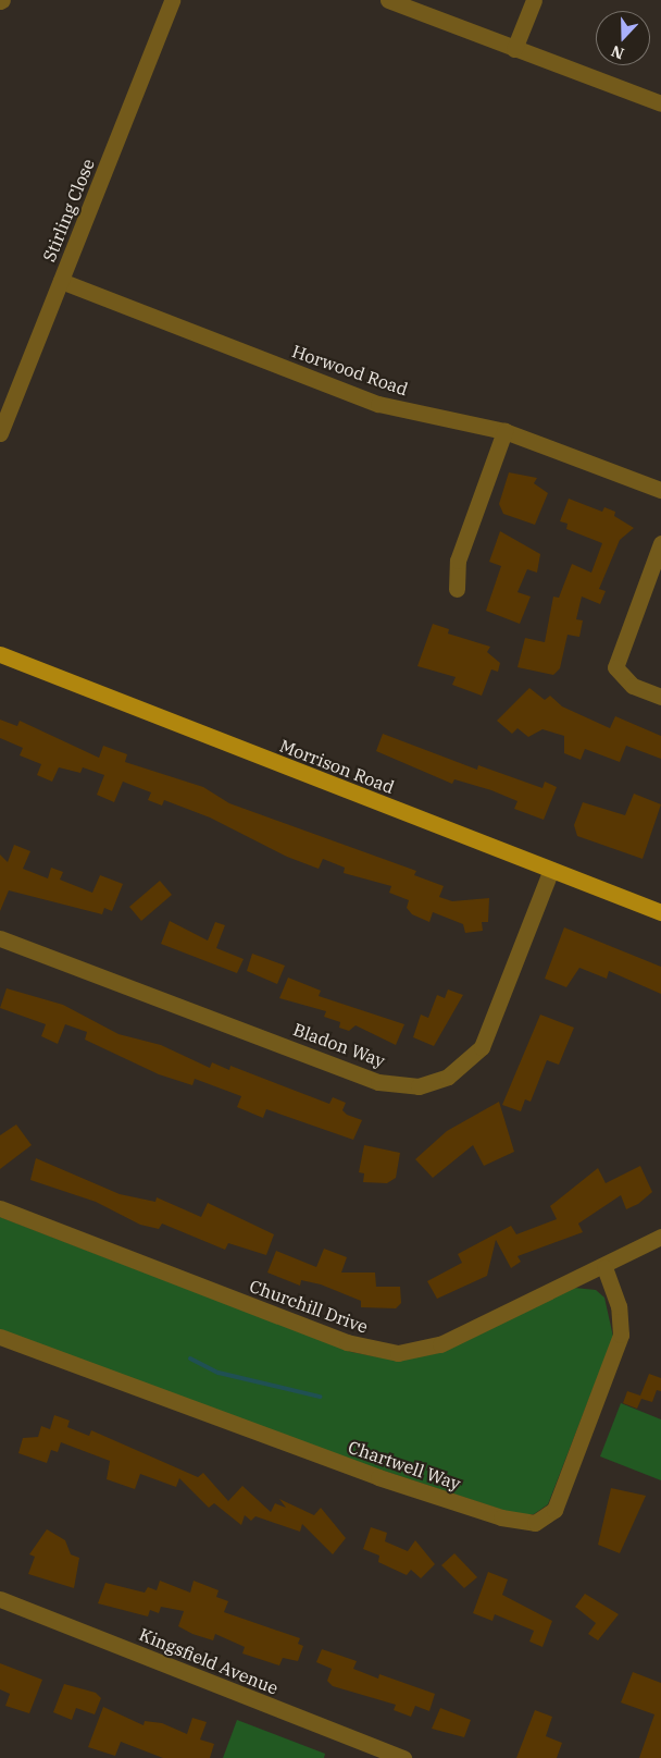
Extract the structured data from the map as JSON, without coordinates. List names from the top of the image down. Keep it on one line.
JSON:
{"streets":{"main road":["Morrison Road"],"street":["Stirling Close","Horwood Road","Bladon Way","Churchill Drive","Chartwell Way","Kingsfield Avenue"]},"crossings":[["Stirling Close","Horwood Road"],["Morrison Road","Bladon Way"],["Churchill Drive","Chartwell Way"]],"north":"bottom"}
